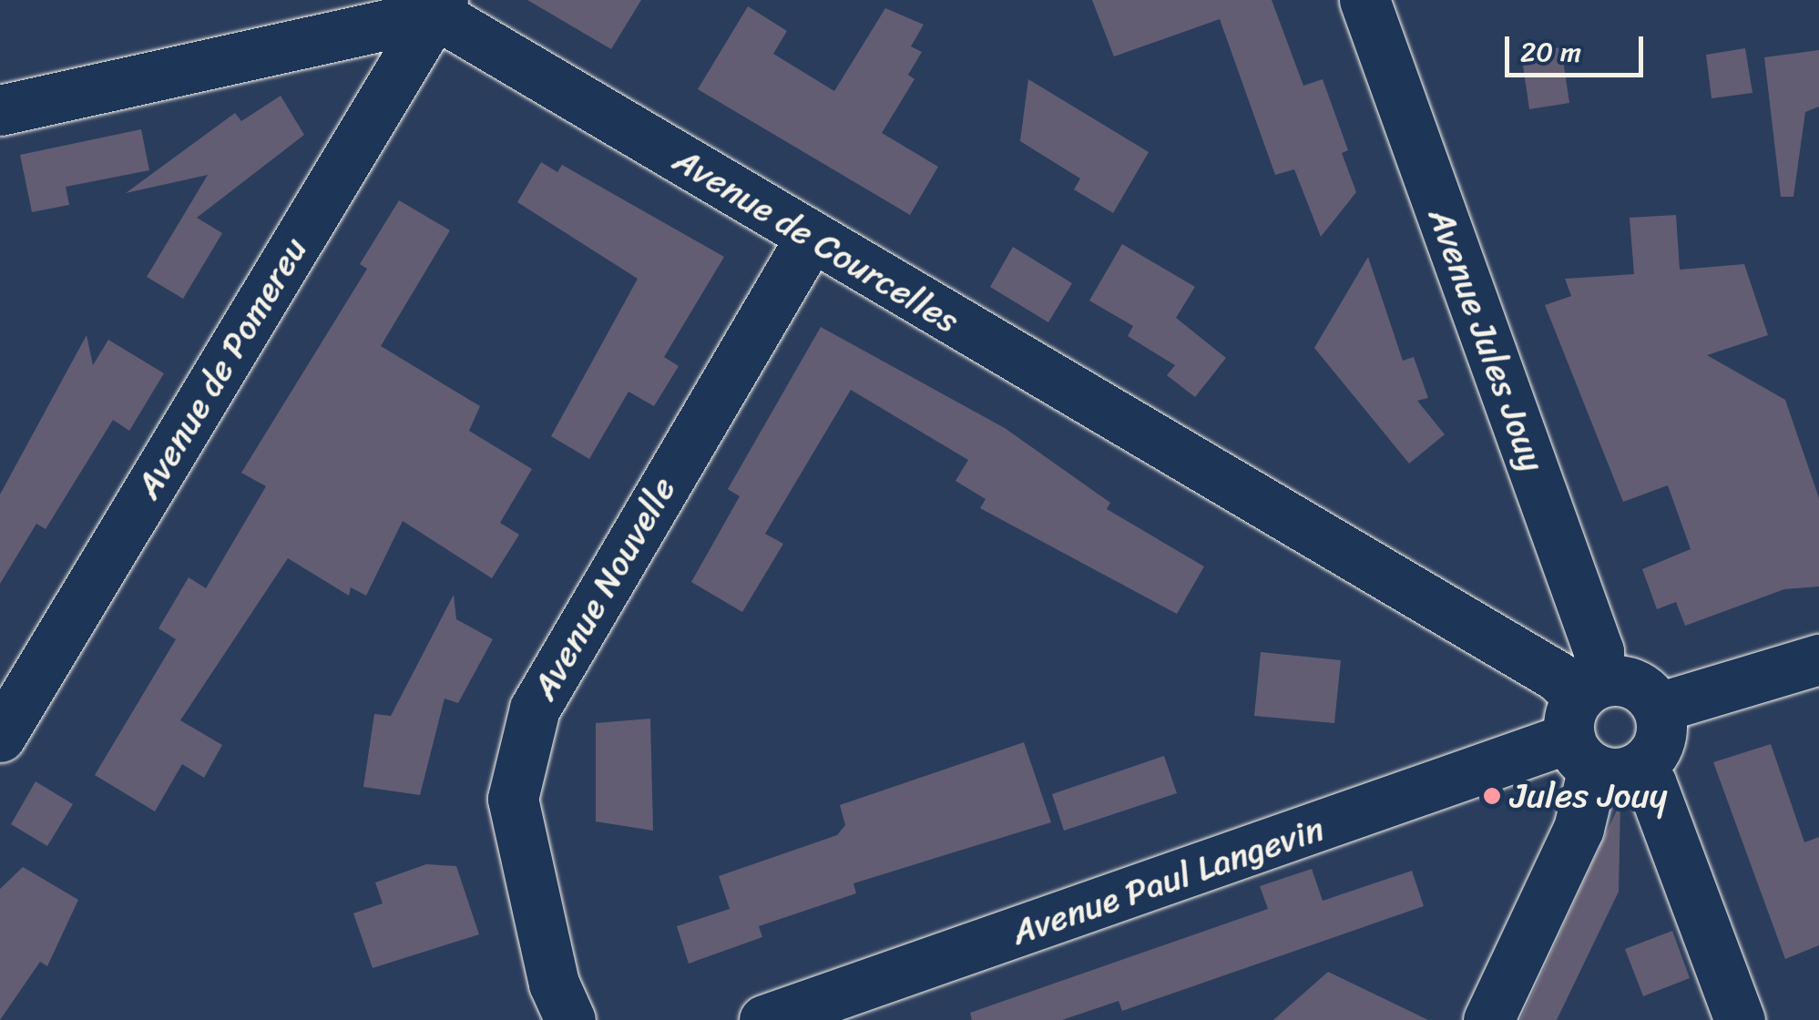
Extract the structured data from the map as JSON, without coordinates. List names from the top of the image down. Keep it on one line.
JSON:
{"streets":{"street":["Avenue de Courcelles","Avenue Jules Jouy","Avenue de Pomereu","Avenue Nouvelle","Avenue Paul Langevin"]},"crossings":[["Avenue de Courcelles","Avenue Jules Jouy"],["Avenue de Courcelles","Avenue de Pomereu"],["Avenue de Courcelles","Avenue Nouvelle"],["Avenue de Courcelles","Avenue Paul Langevin"],["Avenue Jules Jouy","Avenue Paul Langevin"]],"places":["Jules Jouy"],"scale_bar":"20 m"}
